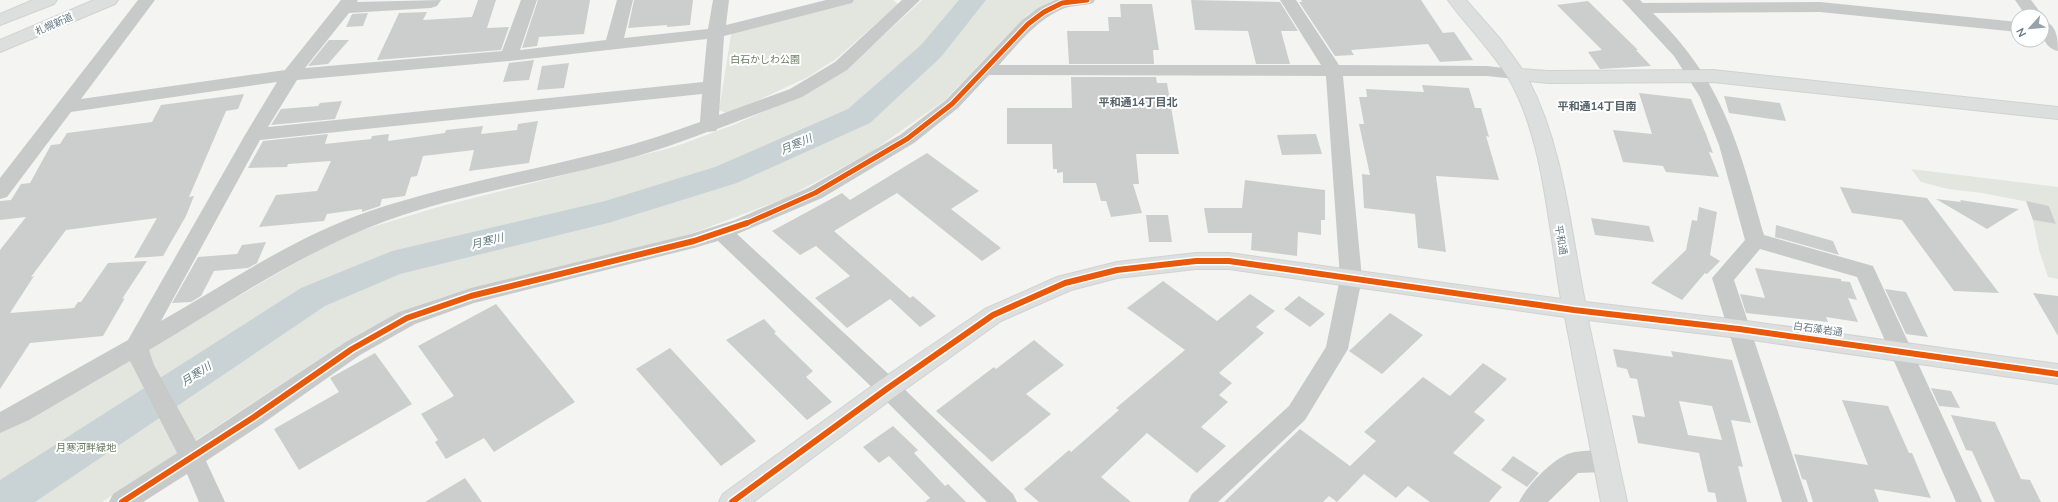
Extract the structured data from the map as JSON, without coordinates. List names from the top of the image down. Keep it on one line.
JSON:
{"streets":{"main road":["札幌新道","平和通","白石藻岩通"]},"crossings":[["平和通","白石藻岩通"]],"districts":["平和通14丁目北","平和通14丁目南"],"water":["月寒川"],"parks":["白石かしわ公園","月寒河畔緑地"],"north":"bottom left"}
